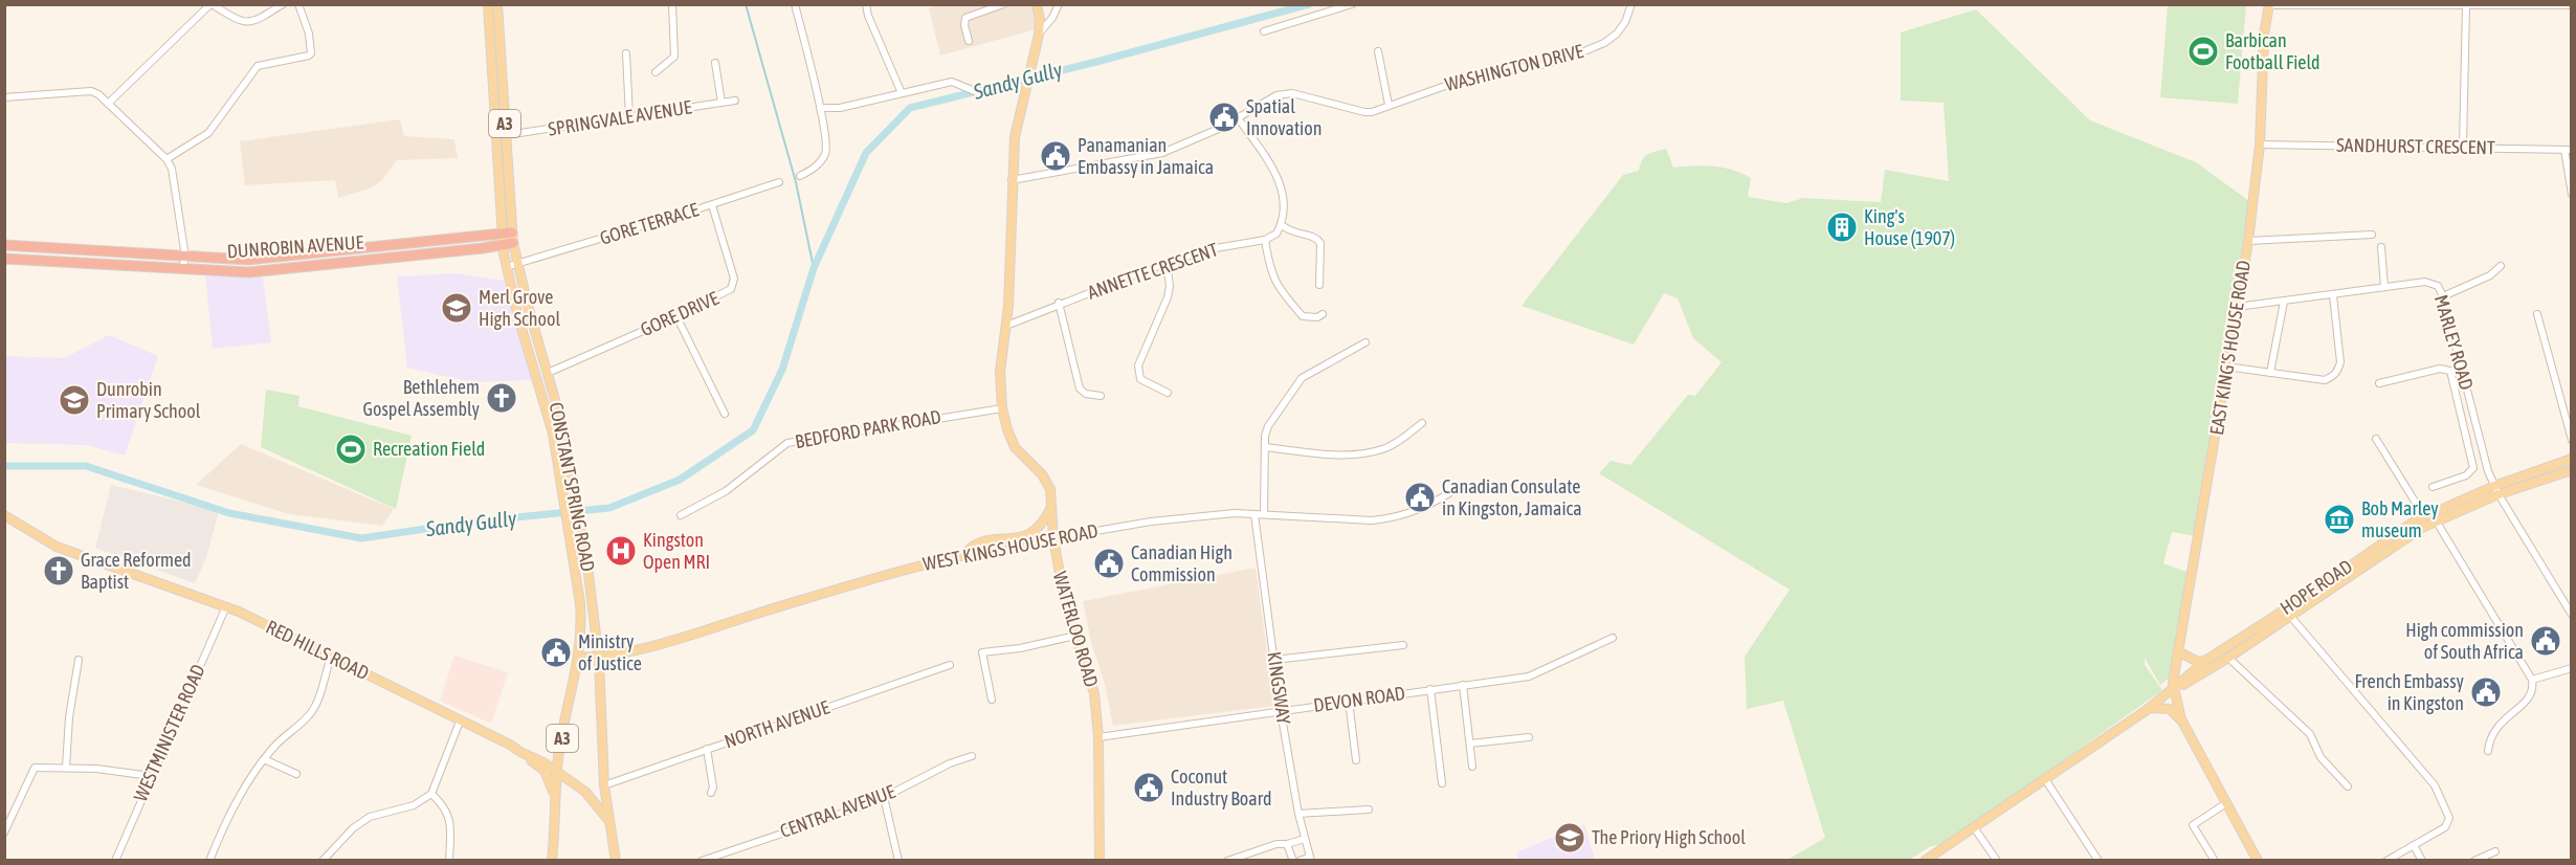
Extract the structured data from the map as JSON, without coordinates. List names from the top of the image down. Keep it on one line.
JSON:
{"streets":{"highway":["DUNROBIN AVENUE"],"main road":["A3","EAST KING'S HOUSE ROAD","CONSTANT SPRING ROAD","WEST KINGS HOUSE ROAD","HOPE ROAD","WATERLOO ROAD","RED HILLS ROAD"],"street":["WASHINGTON DRIVE","SPRINGVALE AVENUE","SANDHURST CRESCENT","GORE TERRACE","ANNETTE CRESCENT","GORE DRIVE","MARLEY ROAD","BEDFORD PARK ROAD","KINGSWAY","DEVON ROAD","NORTH AVENUE","WESTMINISTER ROAD","CENTRAL AVENUE"]},"crossings":[["SPRINGVALE AVENUE","CONSTANT SPRING ROAD"],["A3","CONSTANT SPRING ROAD"],["A3","WEST KINGS HOUSE ROAD"],["A3","RED HILLS ROAD"],["SANDHURST CRESCENT","EAST KING'S HOUSE ROAD"],["GORE TERRACE","GORE DRIVE"],["GORE TERRACE","CONSTANT SPRING ROAD"],["DUNROBIN AVENUE","CONSTANT SPRING ROAD"],["ANNETTE CRESCENT","WATERLOO ROAD"],["GORE DRIVE","CONSTANT SPRING ROAD"],["MARLEY ROAD","EAST KING'S HOUSE ROAD"],["MARLEY ROAD","HOPE ROAD"],["EAST KING'S HOUSE ROAD","HOPE ROAD"],["BEDFORD PARK ROAD","WATERLOO ROAD"],["CONSTANT SPRING ROAD","WEST KINGS HOUSE ROAD"],["CONSTANT SPRING ROAD","RED HILLS ROAD"],["CONSTANT SPRING ROAD","NORTH AVENUE"],["WEST KINGS HOUSE ROAD","WATERLOO ROAD"],["WEST KINGS HOUSE ROAD","KINGSWAY"],["WATERLOO ROAD","DEVON ROAD"],["RED HILLS ROAD","WESTMINISTER ROAD"],["KINGSWAY","DEVON ROAD"]],"water":["Sandy Gully"],"places":{"sports":["Barbican Football Field","Recreation Field"],"public building":["Spatial Innovation","Panamanian Embassy in Jamaica","Canadian Consulate in Kingston, Jamaica","Canadian High Commission","High commission of South Africa","Ministry of Justice","French Embassy in Kingston","Coconut Industry Board"],"building":["King's House (1907)"],"school or university":["Merl Grove High School","Dunrobin Primary School","The Priory High School"],"church":["Bethlehem Gospel Assembly","Grace Reformed Baptist"],"museum":["Bob Marley museum"],"hospital":["Kingston Open MRI"]}}
